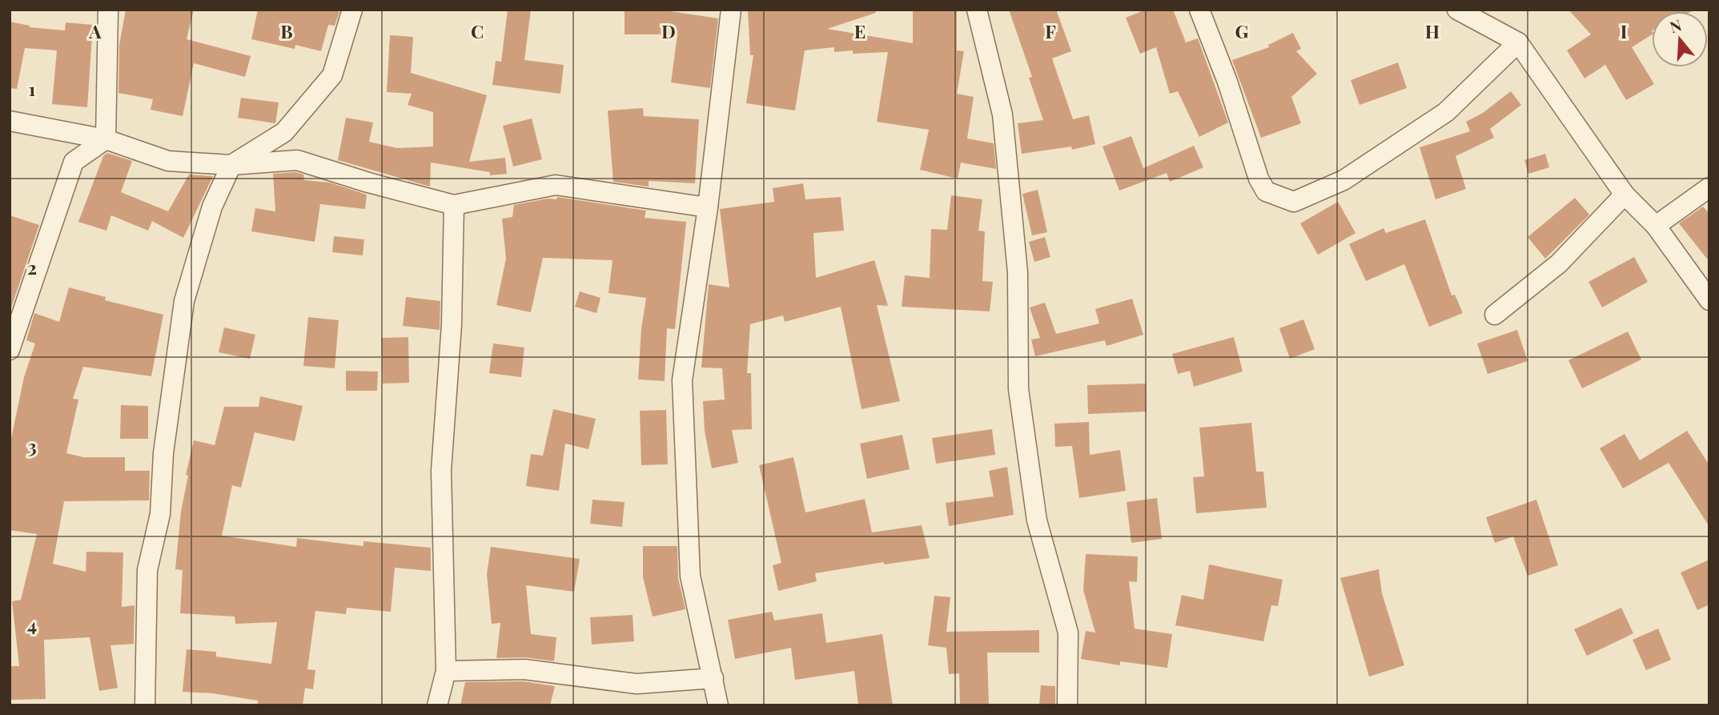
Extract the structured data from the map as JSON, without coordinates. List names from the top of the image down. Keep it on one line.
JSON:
{"north":"top","grid":{"columns":["A","B","C","D","E","F","G","H","I"],"rows":["1","2","3","4"]}}
